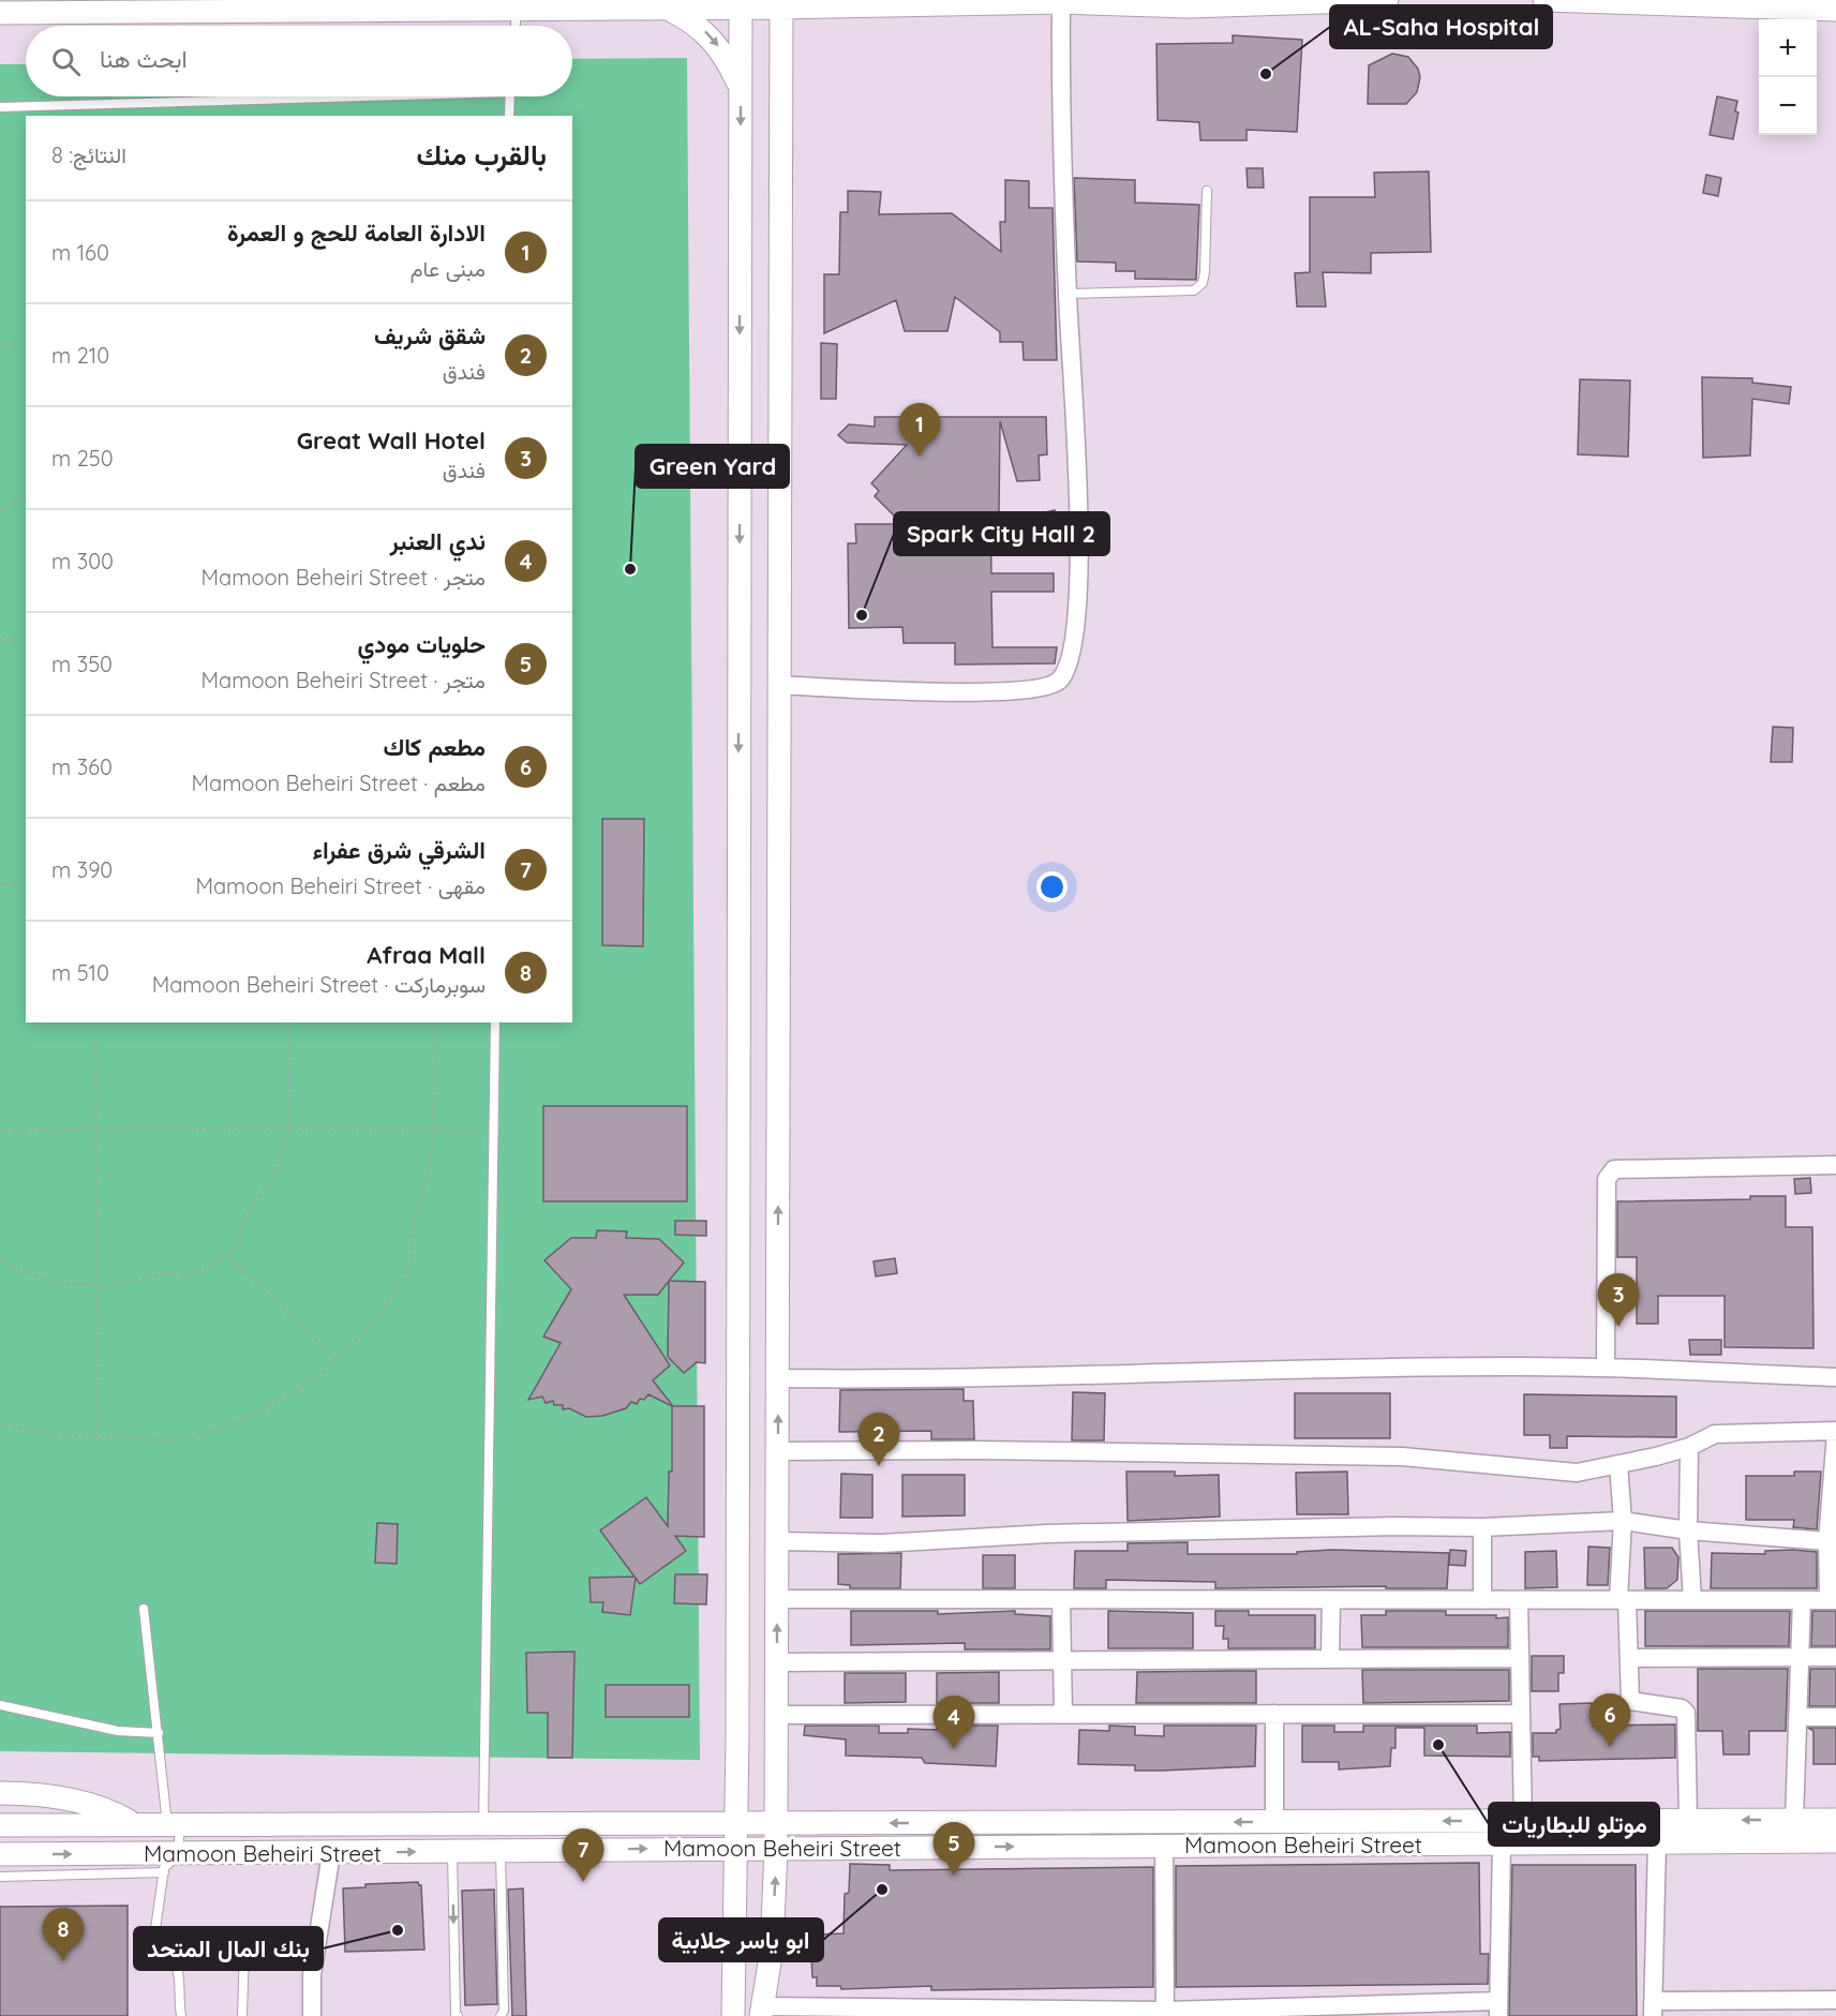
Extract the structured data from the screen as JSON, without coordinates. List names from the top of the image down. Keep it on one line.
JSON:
{"streets":{"street":["Mamoon Beheiri Street"]},"places":["AL-Saha Hospital","Green Yard","Spark City Hall 2","موتلو للبطاريات","ابو ياسر جلابية","بنك المال المتحد"],"page":{"map_buttons":["+","−"],"search":"ابحث هنا","heading":["بالقرب منك","النتائج: 8"],"list":[{"mark":"1","name":"الادارة العامة للحج و العمرة","note":"مبنى عام","value":"160 m"},{"mark":"2","name":"شقق شريف","note":"فندق","value":"210 m"},{"mark":"3","name":"Great Wall Hotel","note":"فندق","value":"250 m"},{"mark":"4","name":"ندي العنبر","note":"متجر · Mamoon Beheiri Street","value":"300 m"},{"mark":"5","name":"حلويات مودي","note":"متجر · Mamoon Beheiri Street","value":"350 m"},{"mark":"6","name":"مطعم كاك","note":"مطعم · Mamoon Beheiri Street","value":"360 m"},{"mark":"7","name":"الشرقي شرق عفراء","note":"مقهى · Mamoon Beheiri Street","value":"390 m"},{"mark":"8","name":"Afraa Mall","note":"سوبرماركت · Mamoon Beheiri Street","value":"510 m"}],"pins":["1","3","2","6","4","5","7","8"]}}
